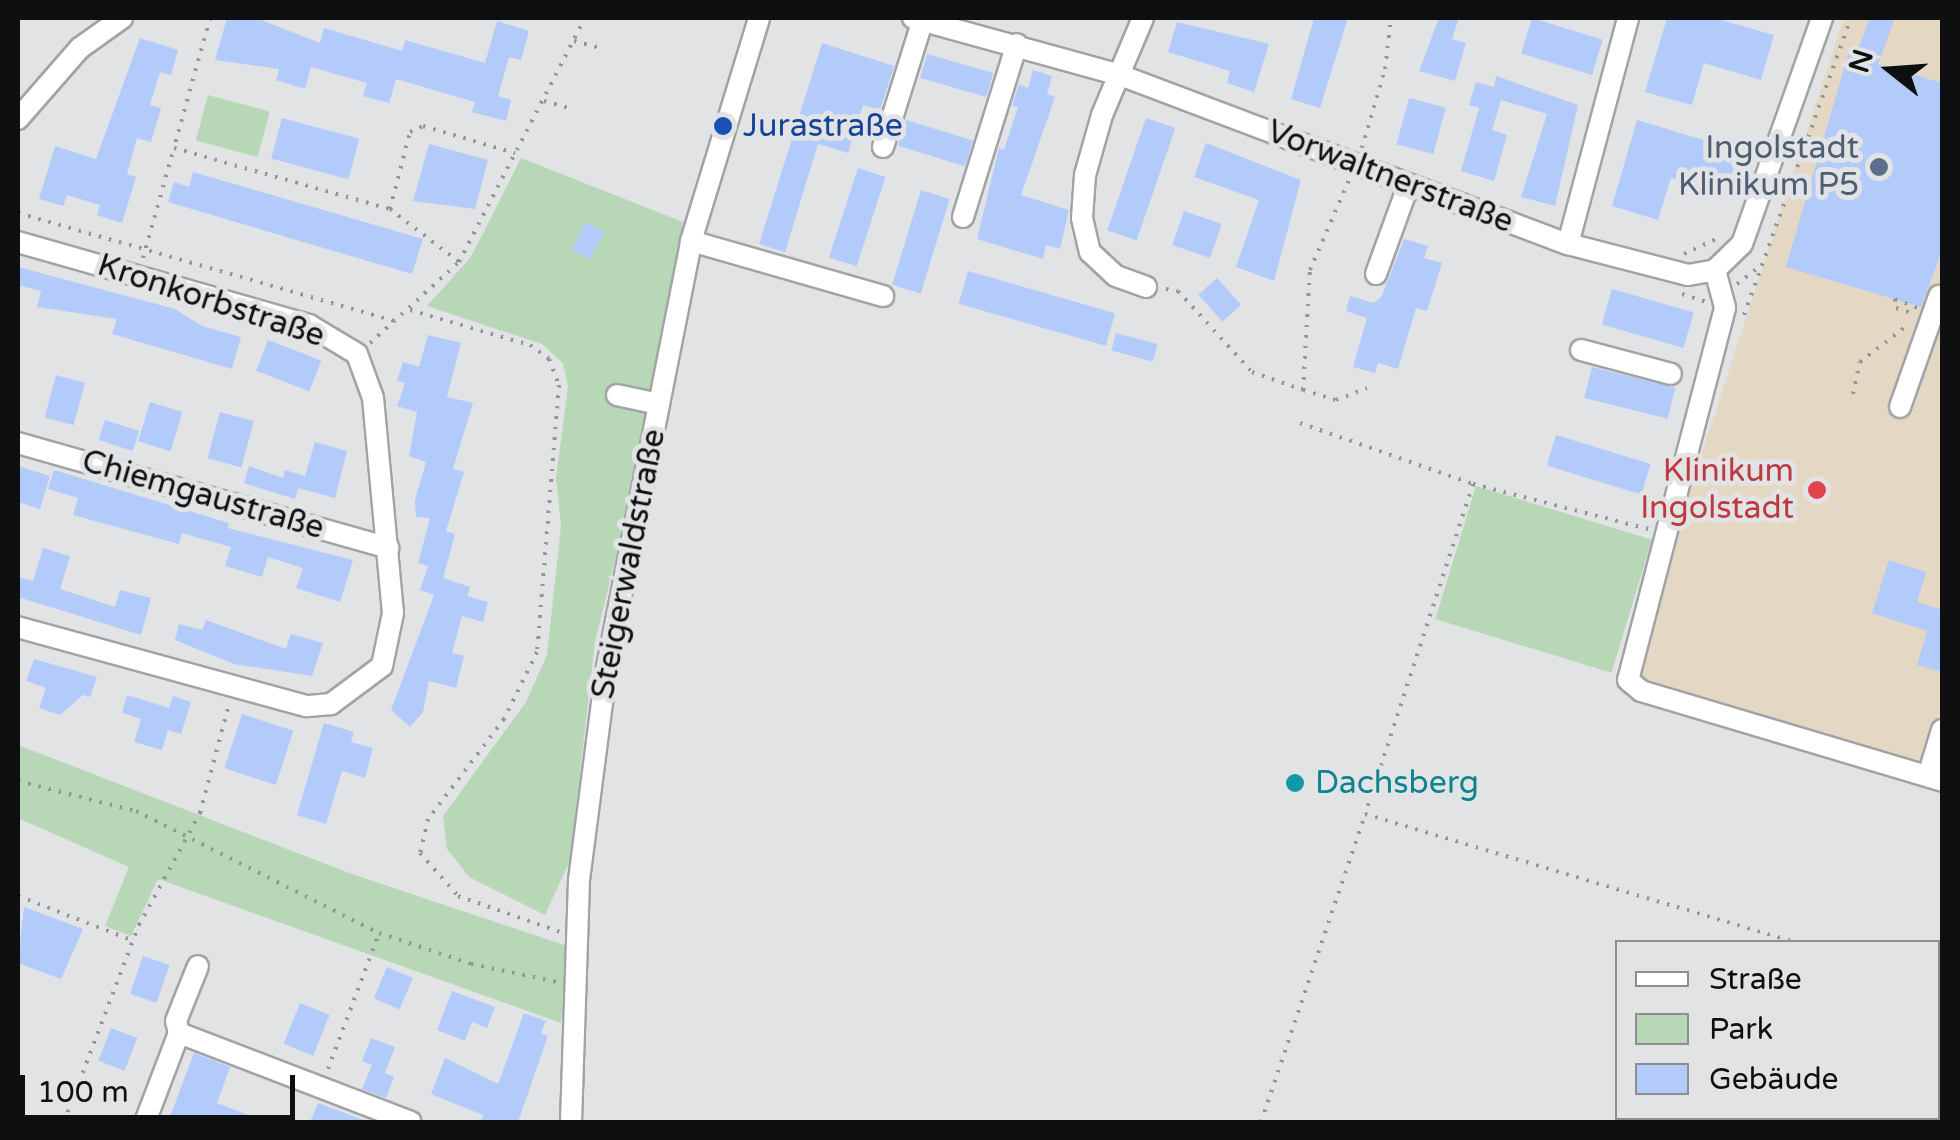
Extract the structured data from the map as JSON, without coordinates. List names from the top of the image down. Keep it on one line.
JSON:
{"streets":{"street":["Vorwaltnerstraße","Kronkorbstraße","Chiemgaustraße","Steigerwaldstraße"]},"crossings":[["Kronkorbstraße","Chiemgaustraße"]],"places":["Jurastraße","Ingolstadt Klinikum P5","Klinikum Ingolstadt","Dachsberg"],"legend":["Straße","Park","Gebäude"],"scale_bar":"100 m","north":"left"}
